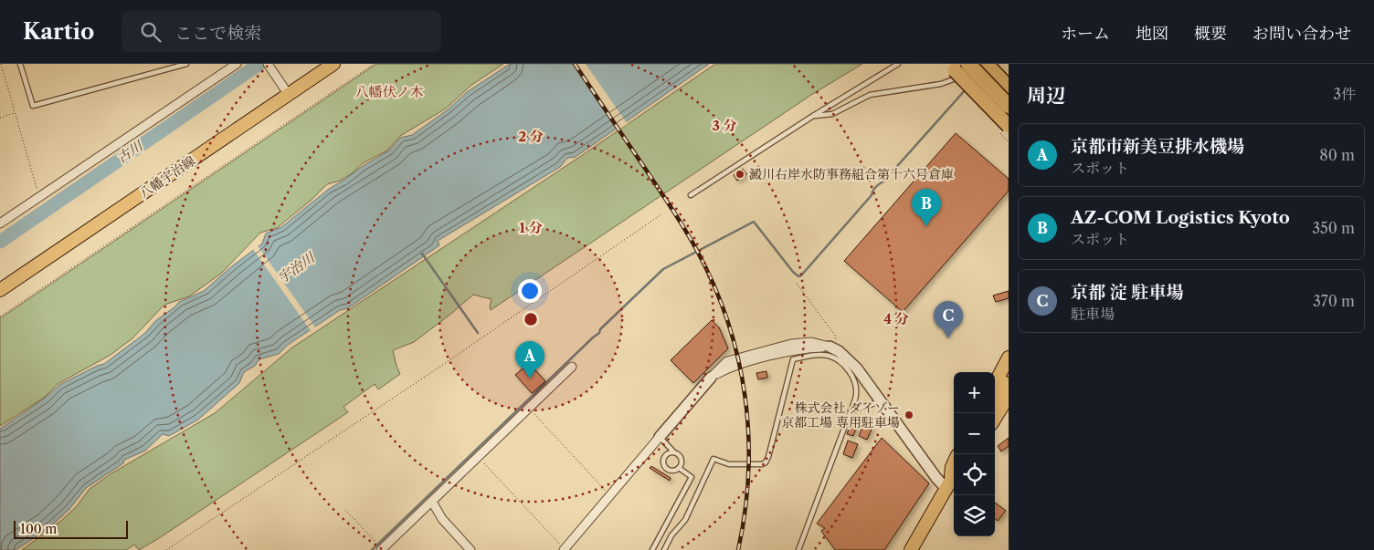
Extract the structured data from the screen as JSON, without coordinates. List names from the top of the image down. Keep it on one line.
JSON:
{"streets":{"main road":["八幡宇治線"]},"districts":["八幡伏ノ木"],"water":["古川","宇治川"],"places":["澱川右岸水防事務組合第十六号倉庫","株式会社 ダイゾー 京都工場 専用駐車場"],"scale_bar":"100 m","page":{"header":"Kartio","search":"ここで検索","nav":["ホーム","地図","概要","お問い合わせ"],"heading":["周辺","3件"],"list":[{"mark":"A","name":"京都市新美豆排水機場","note":"スポット","value":"80 m"},{"mark":"B","name":"AZ-COM Logistics Kyoto","note":"スポット","value":"350 m"},{"mark":"C","name":"京都 淀 駐車場","note":"駐車場","value":"370 m"}],"pins":["B","C","A"],"map_buttons":["+","−"],"scale":"100 m"},"rings":["3 分","2 分","1 分","4 分"]}
